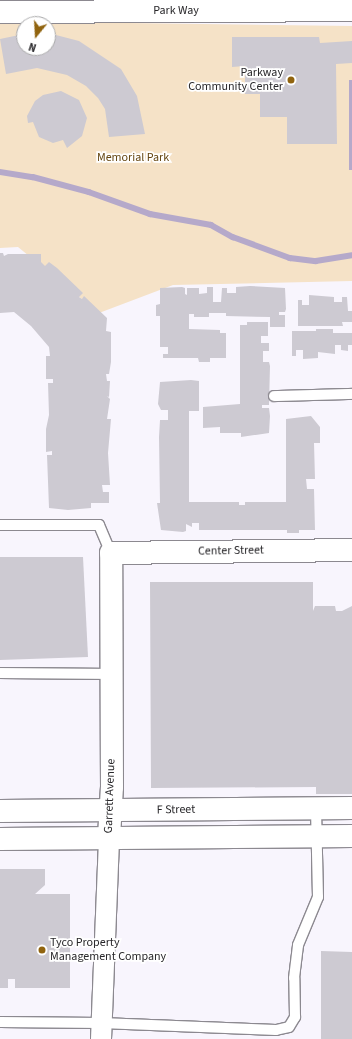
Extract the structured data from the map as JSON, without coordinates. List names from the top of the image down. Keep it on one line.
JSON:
{"streets":{"street":["Park Way","Center Street","Garrett Avenue","F Street"]},"crossings":[["Center Street","Garrett Avenue"],["Garrett Avenue","F Street"]],"parks":["Memorial Park"],"places":["Parkway Community Center","Tyco Property Management Company"],"north":"bottom"}
